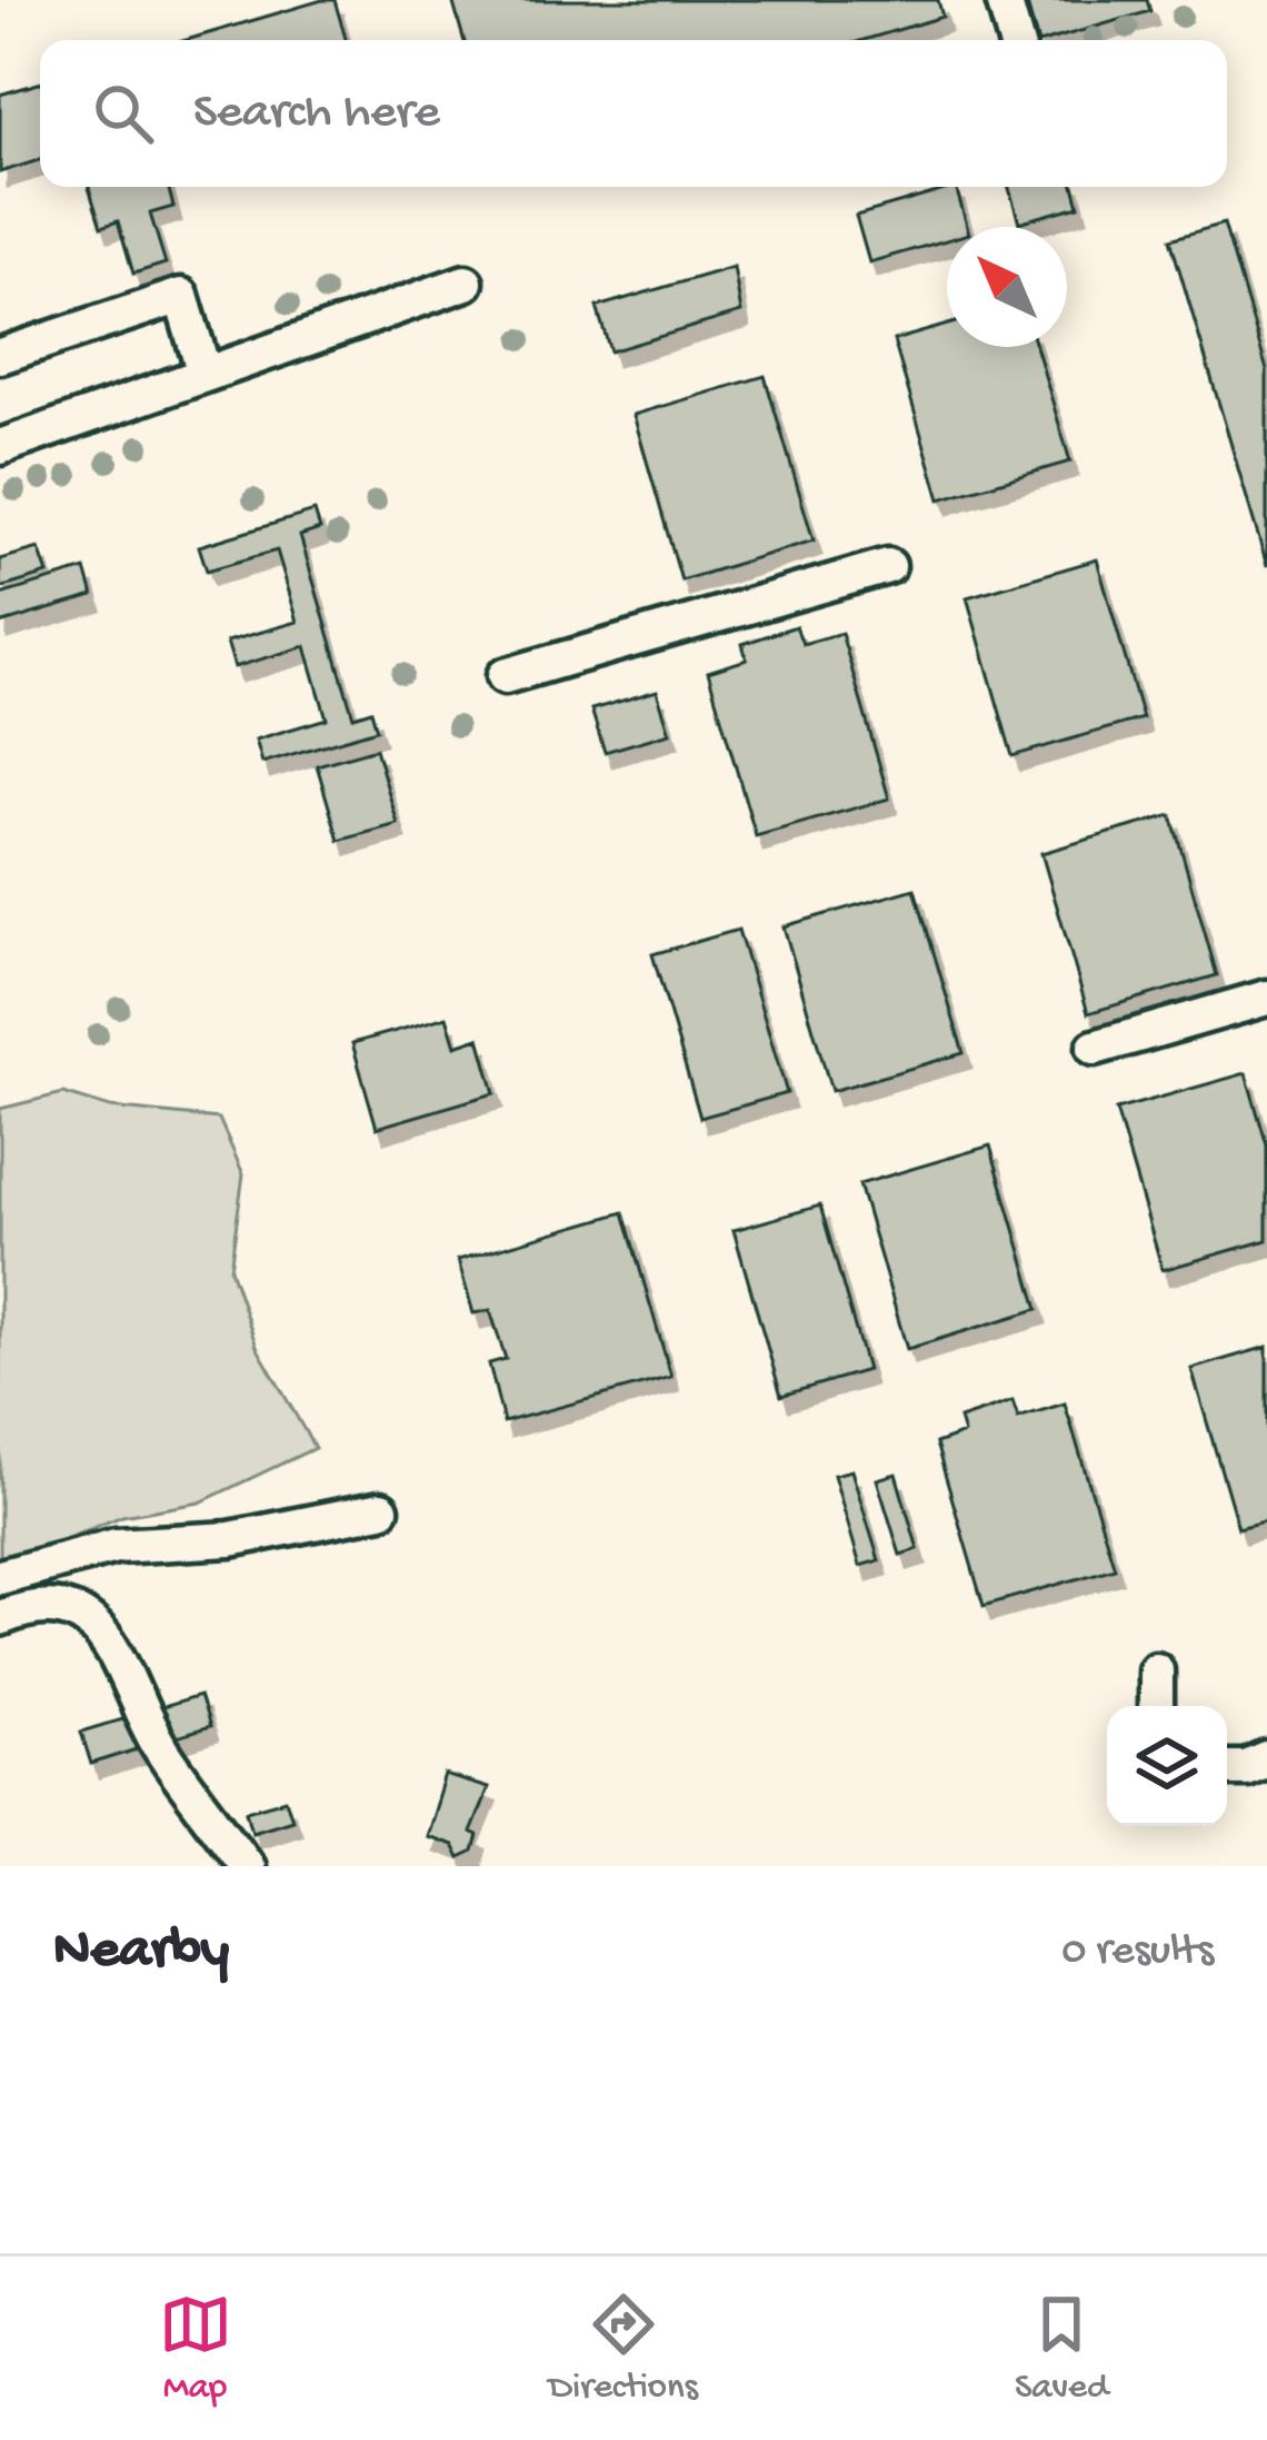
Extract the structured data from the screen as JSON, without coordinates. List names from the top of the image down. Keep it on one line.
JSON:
{"north":"top left","page":{"search":"Search here","heading":["Nearby","0 results"],"nav":["Map","Directions","Saved"]}}
